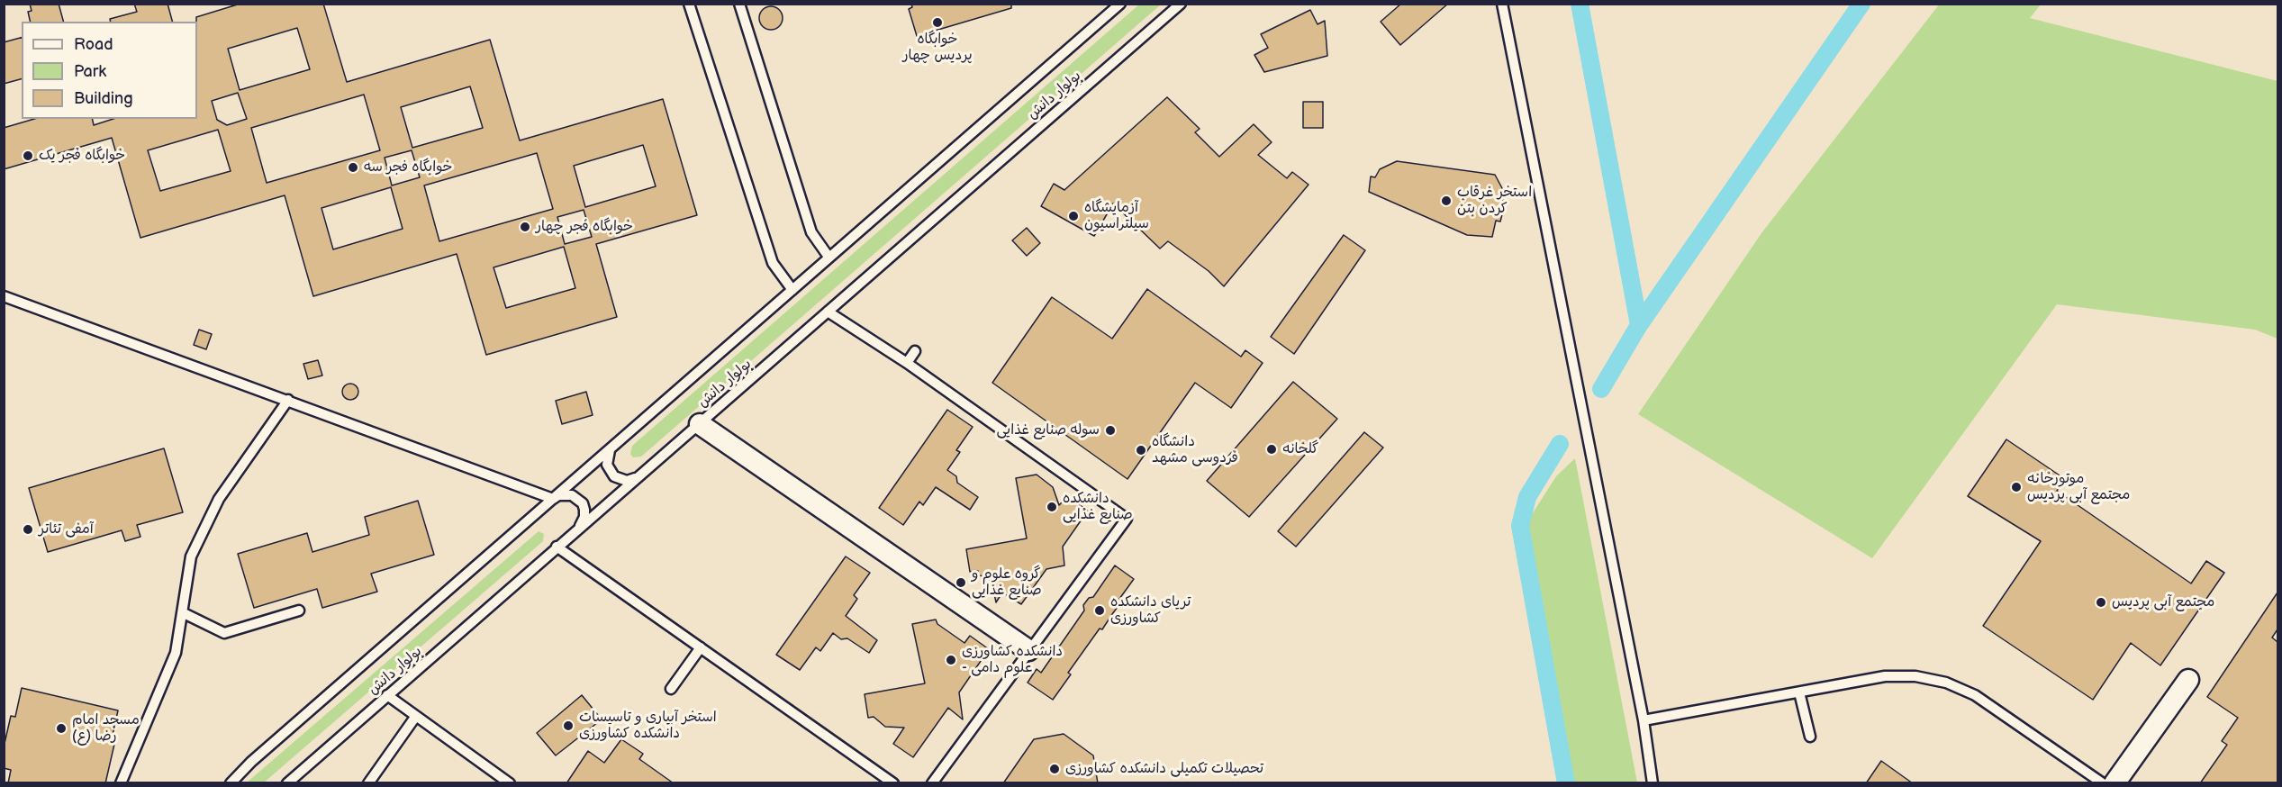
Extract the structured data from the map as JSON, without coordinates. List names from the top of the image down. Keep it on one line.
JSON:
{"streets":{"lane":["بولوار دانش"]},"places":["خوابگاه پردیس چهار","خوابگاه فجر یک","خوابگاه فجر سه","استخر غرقاب کردن بتن","آزمایشگاه سیلتراسیون","خوابگاه فجر چهار","سوله صنایع غذایی","گلخانه","دانشگاه فردوسی مشهد","موتورخانه مجتمع آبی پردیس","دانشکده صنایع غذایی","آمفی تئاتر","گروه علوم و صنایع غذایی","مجتمع آبی پردیس","تریای دانشکده کشاورزی","دانشکده کشاورزی - علوم دامی","استخر آبیاری و تاسیسات دانشکده کشاورزی","مسجد امام رضا (ع)","تحصیلات تکمیلی دانشکده کشاورزی"],"legend":["Road","Park","Building"]}
